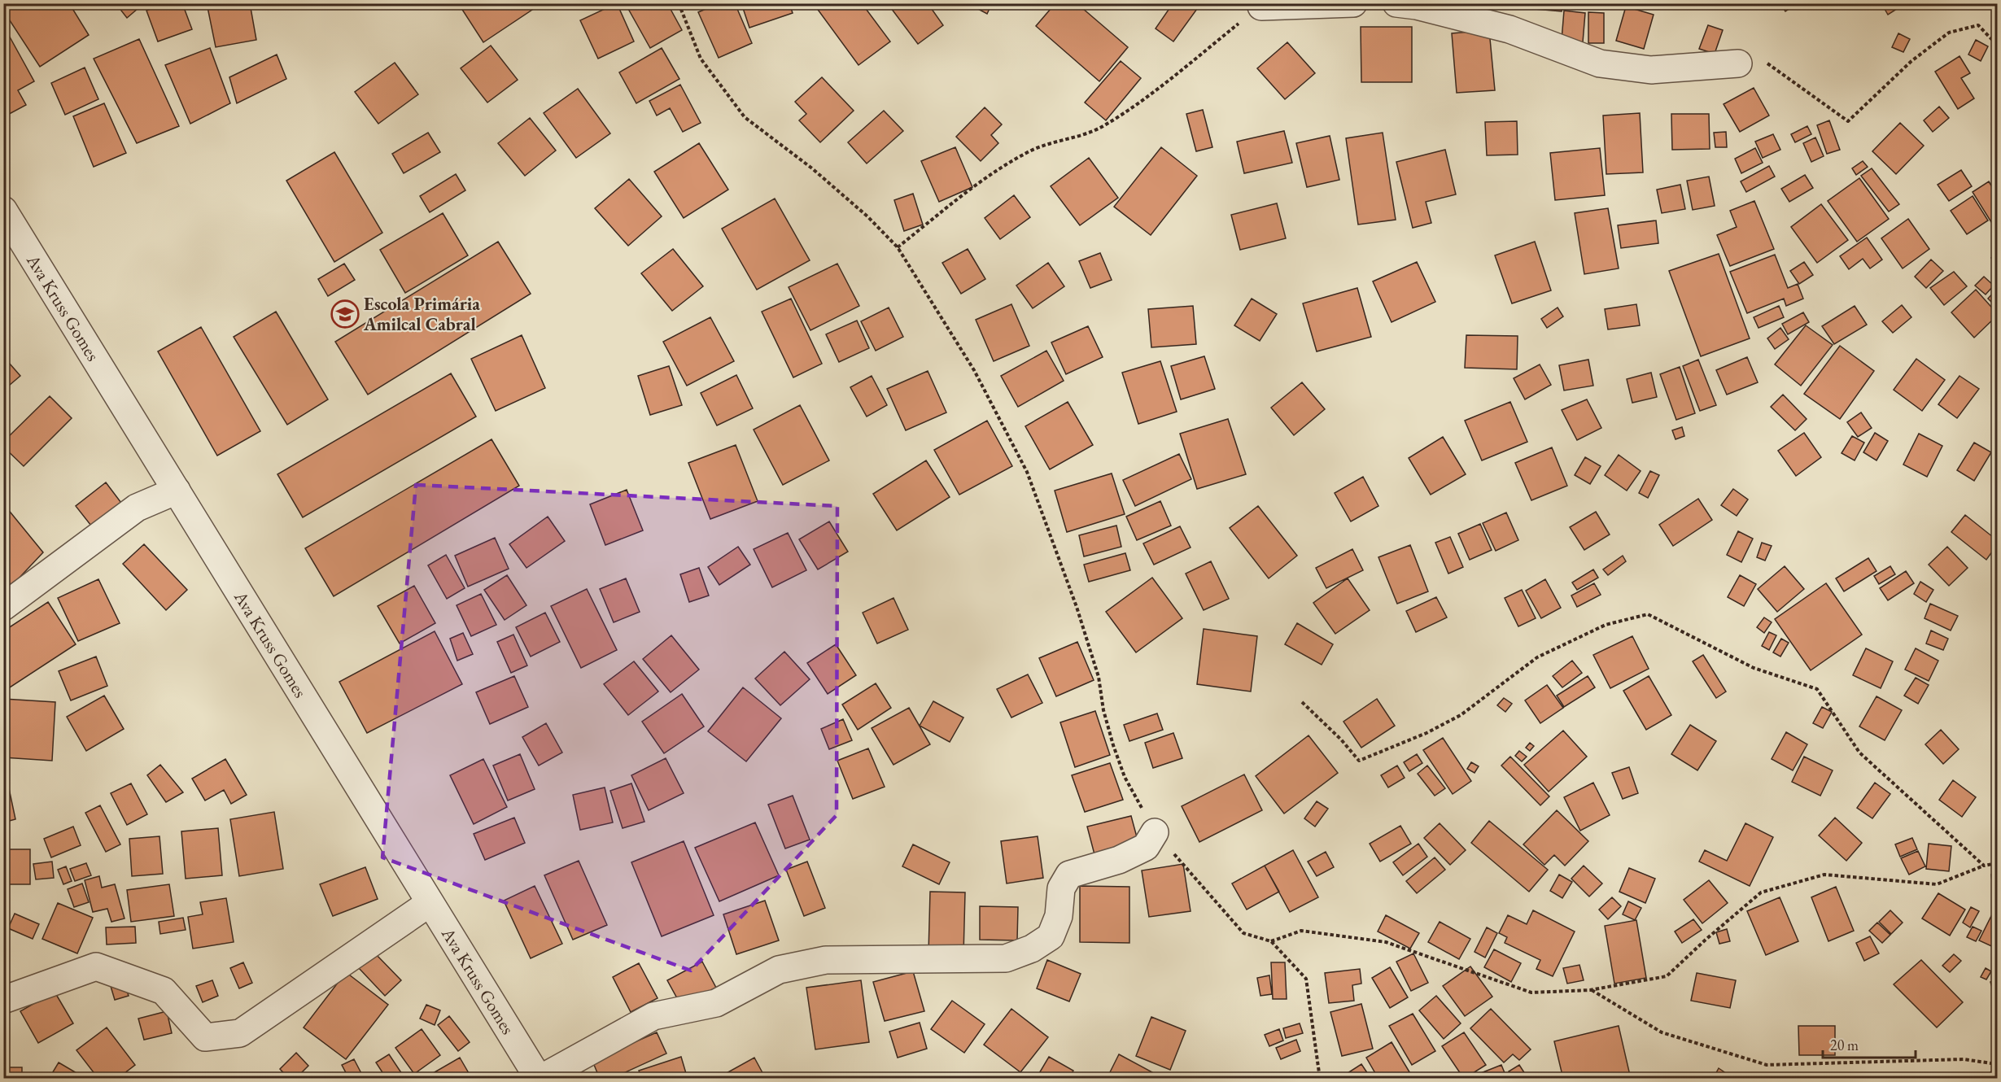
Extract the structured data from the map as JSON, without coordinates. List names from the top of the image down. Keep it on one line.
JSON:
{"streets":{"street":["Ava Kruss Gomes"]},"places":{"school or university":["Escola Primária Amilcal Cabral"]},"scale_bar":"20 m"}
